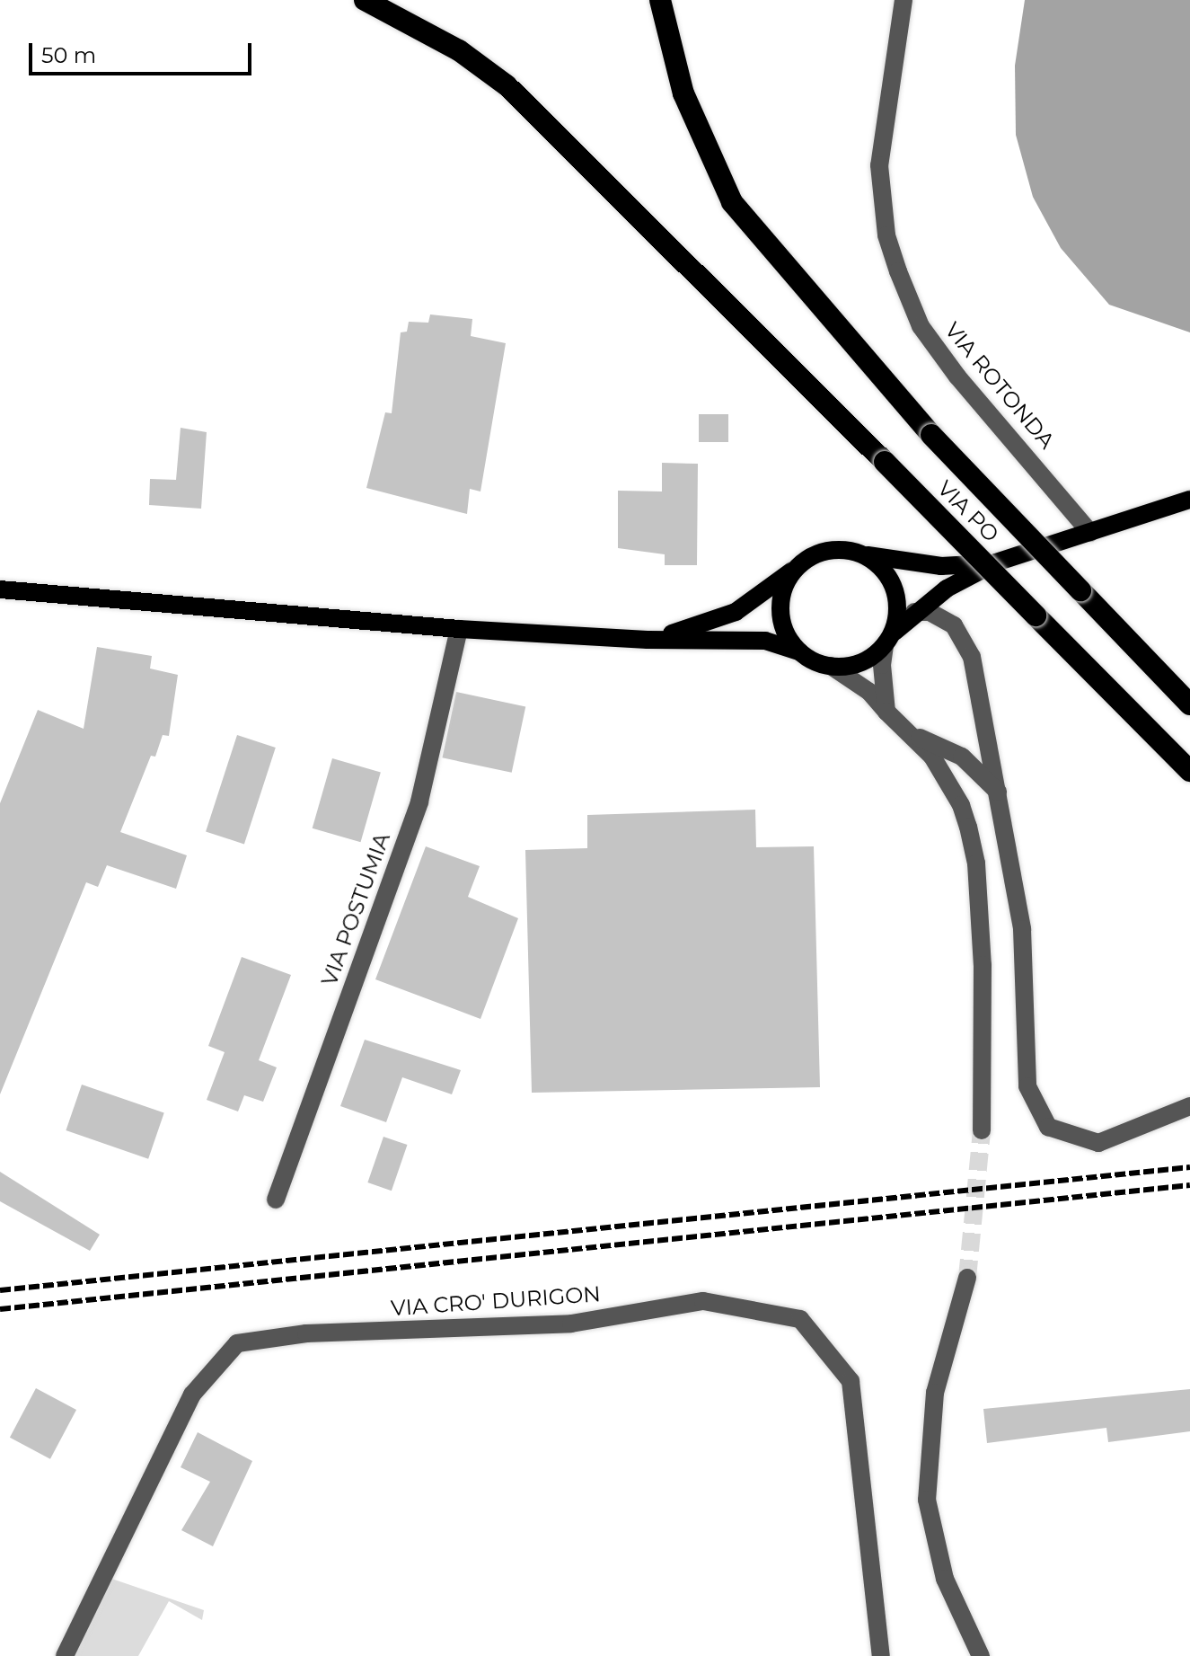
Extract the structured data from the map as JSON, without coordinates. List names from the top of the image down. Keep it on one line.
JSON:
{"streets":{"highway":["VIA PO"],"street":["VIA ROTONDA","VIA POSTUMIA","VIA CRO' DURIGON"]},"scale_bar":"50 m"}
